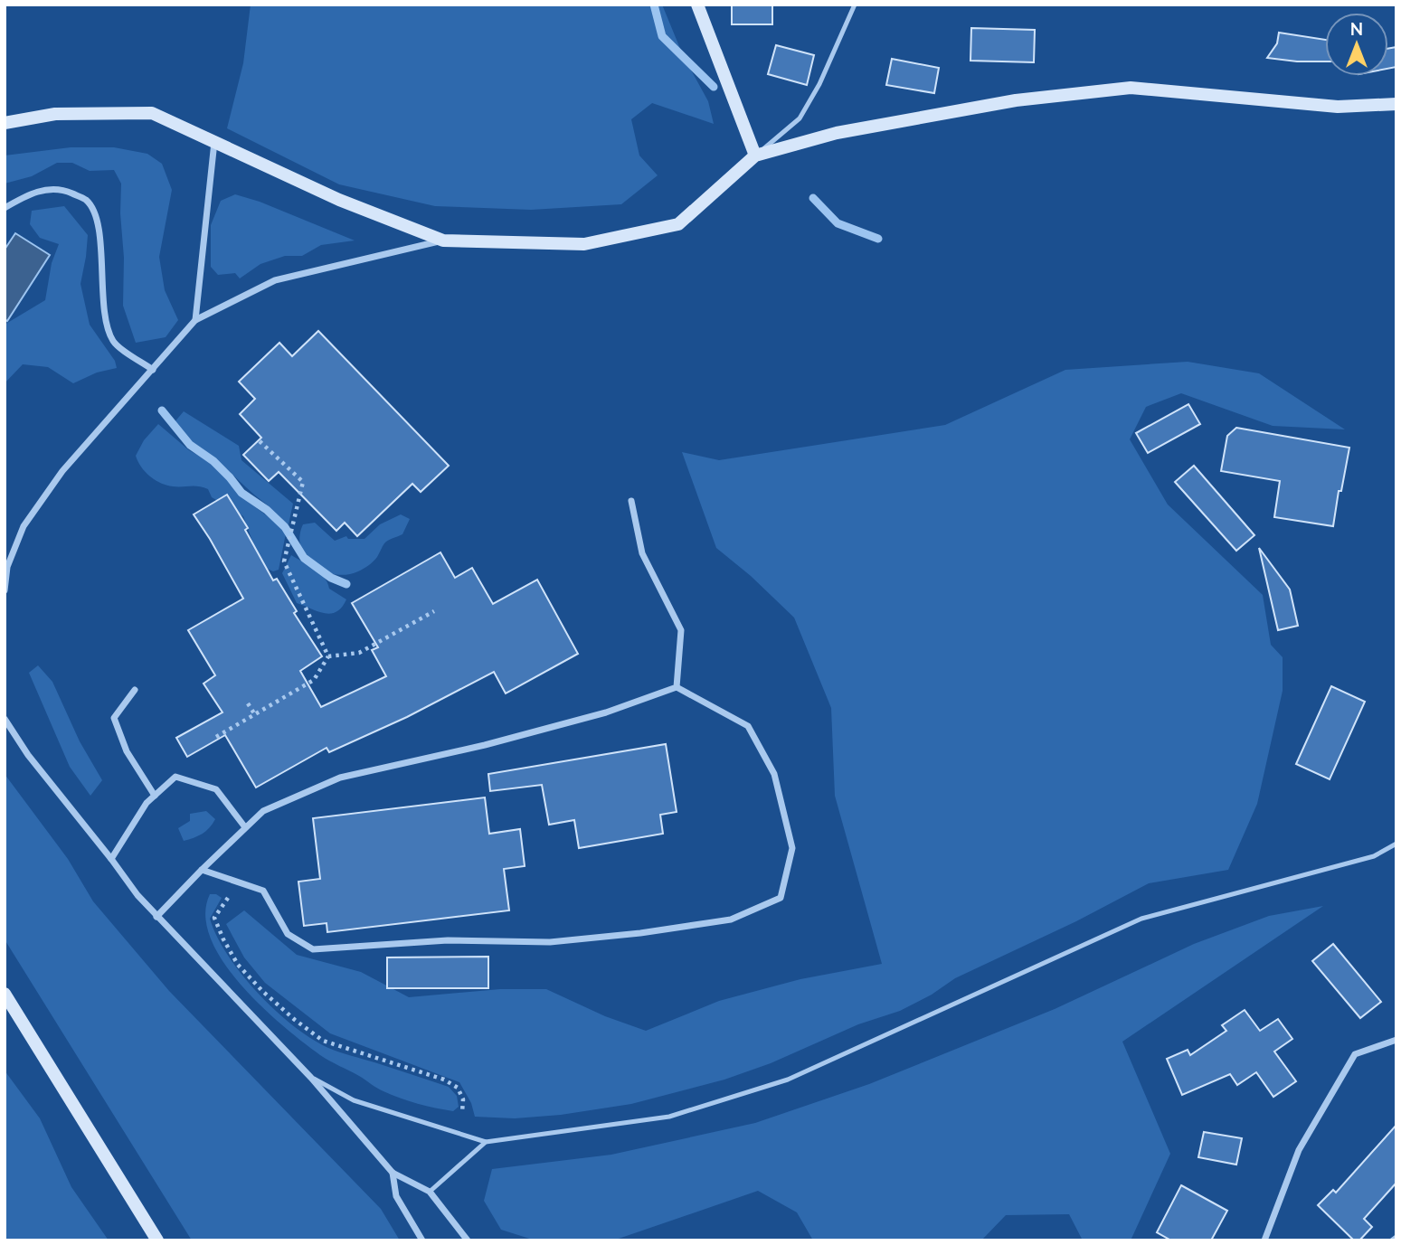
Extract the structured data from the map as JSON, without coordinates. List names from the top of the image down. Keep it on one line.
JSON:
{"north":"top"}
